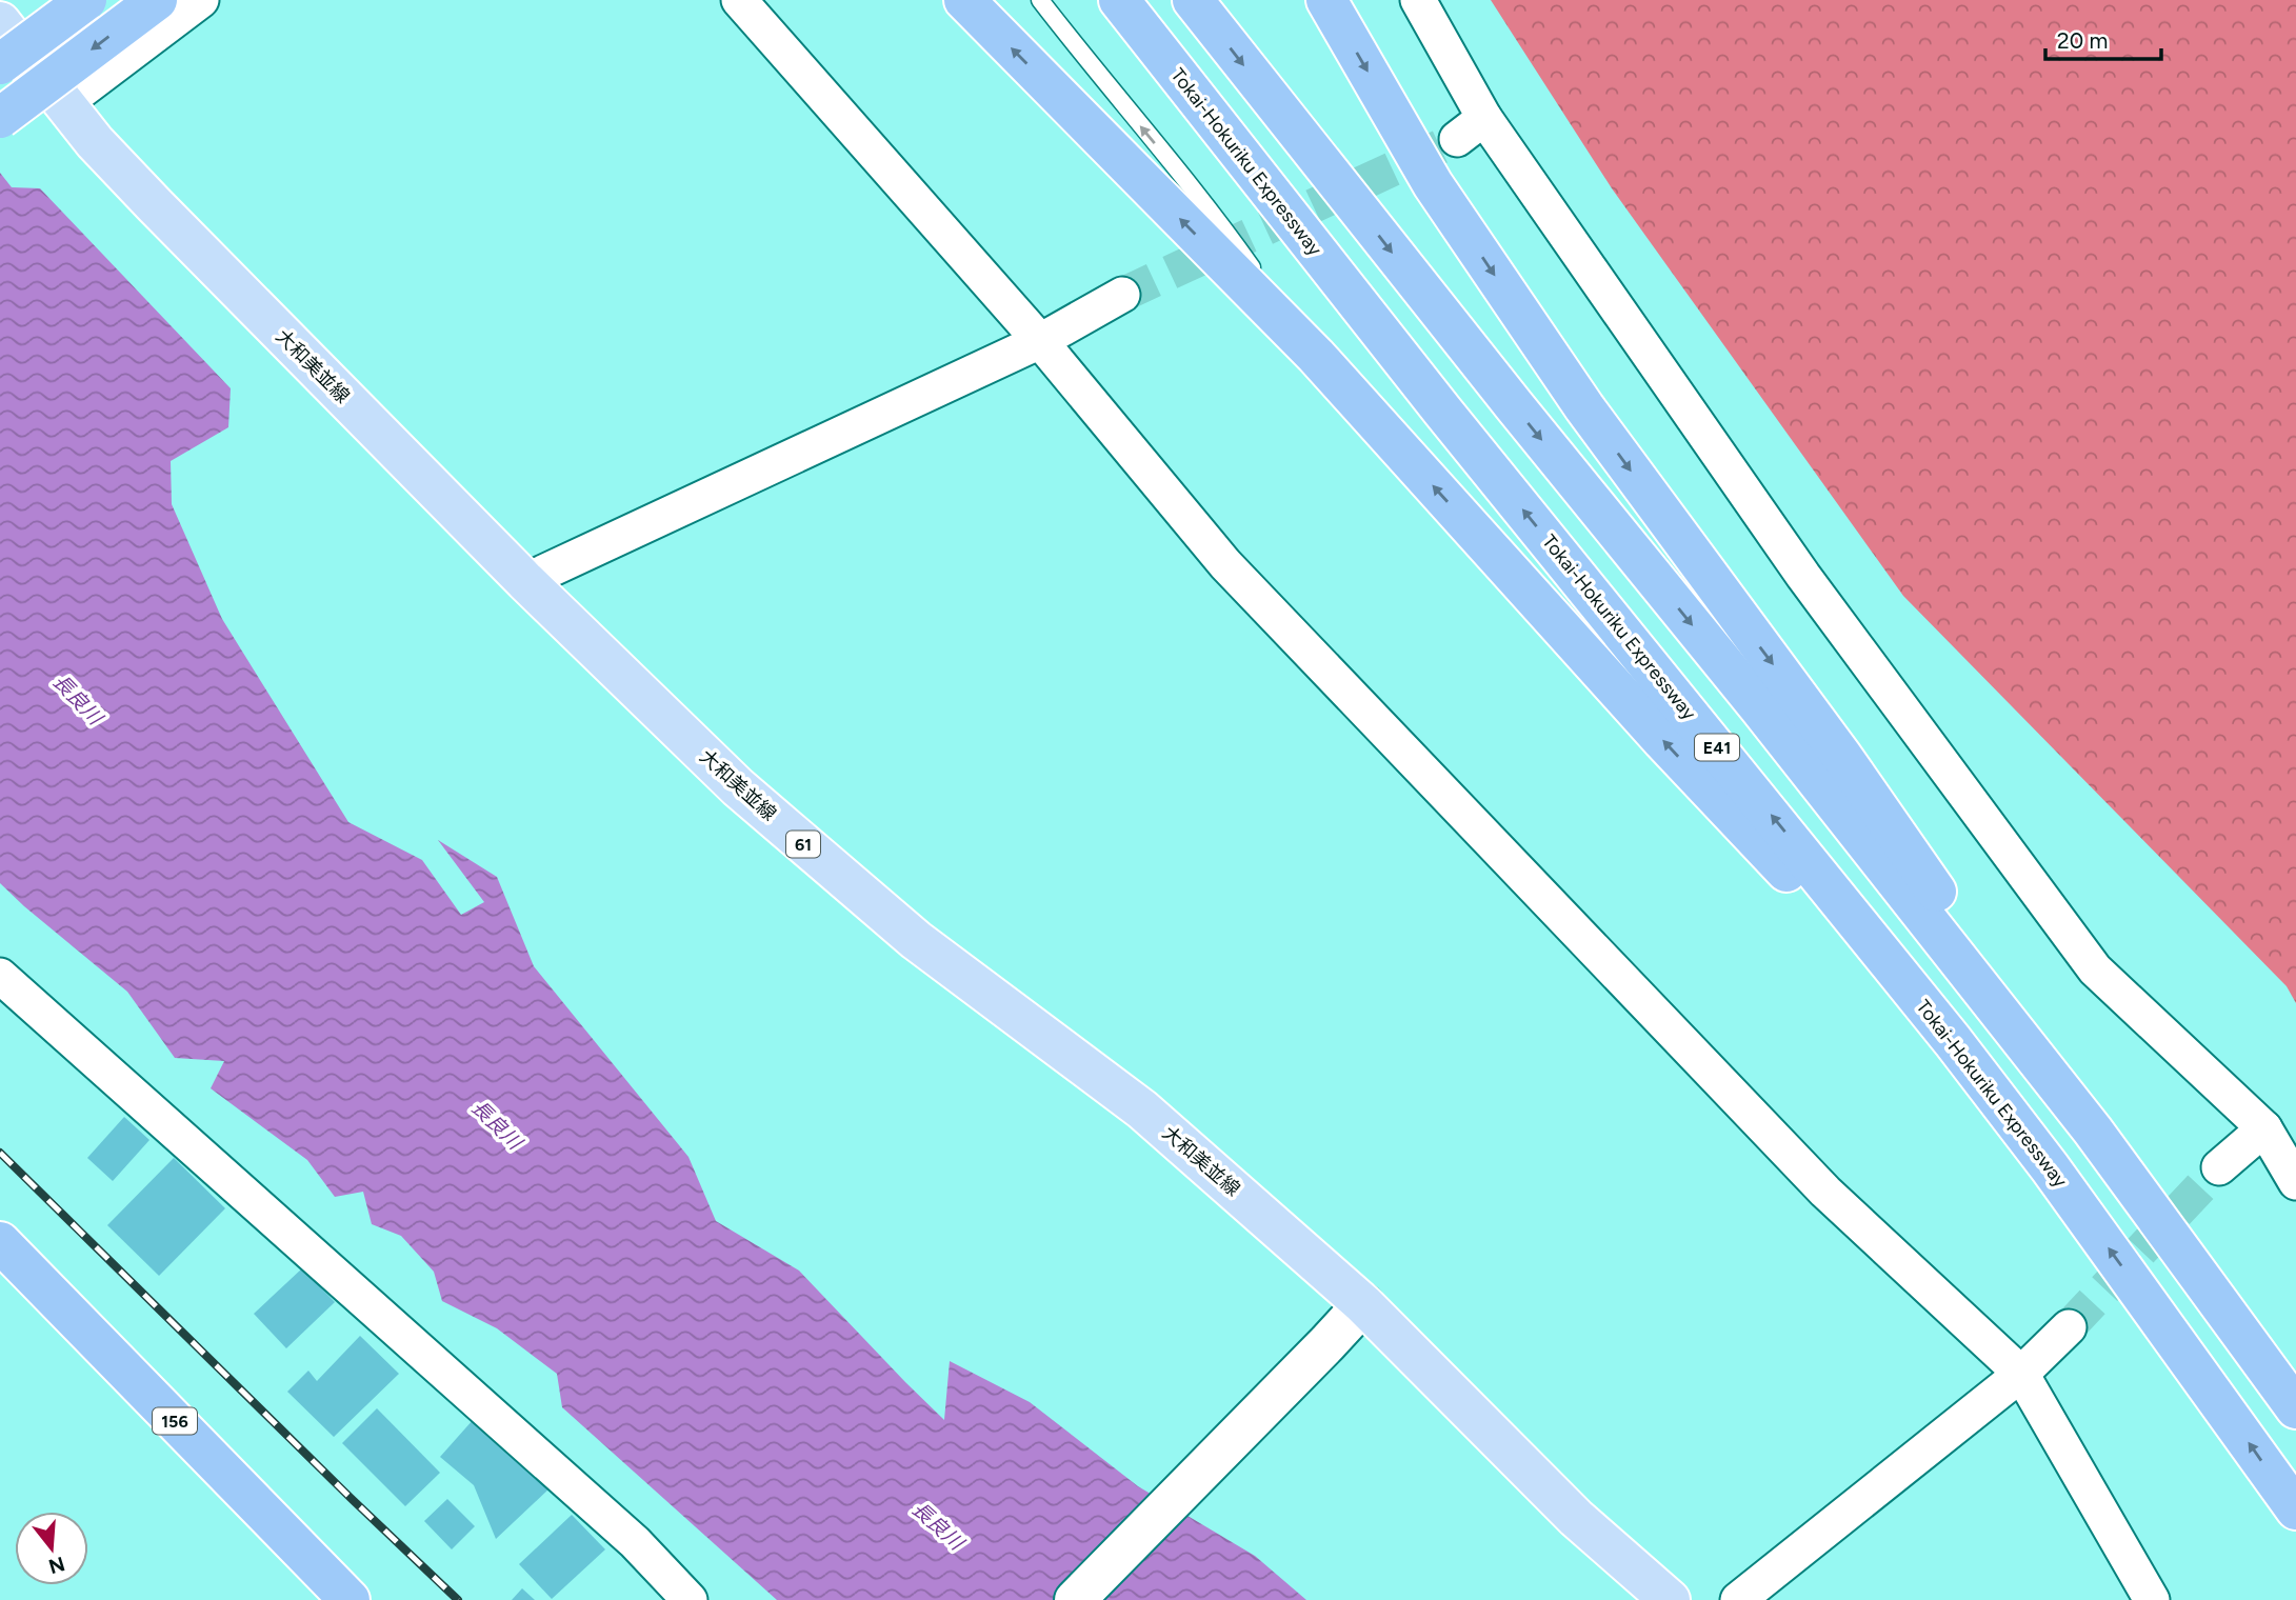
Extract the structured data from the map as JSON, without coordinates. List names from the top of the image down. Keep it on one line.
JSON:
{"streets":{"highway":["Tokai-Hokuriku Expressway","E41","156"],"main road":["大和美並線","61"]},"water":["長良川"],"scale_bar":"20 m","north":"bottom"}
